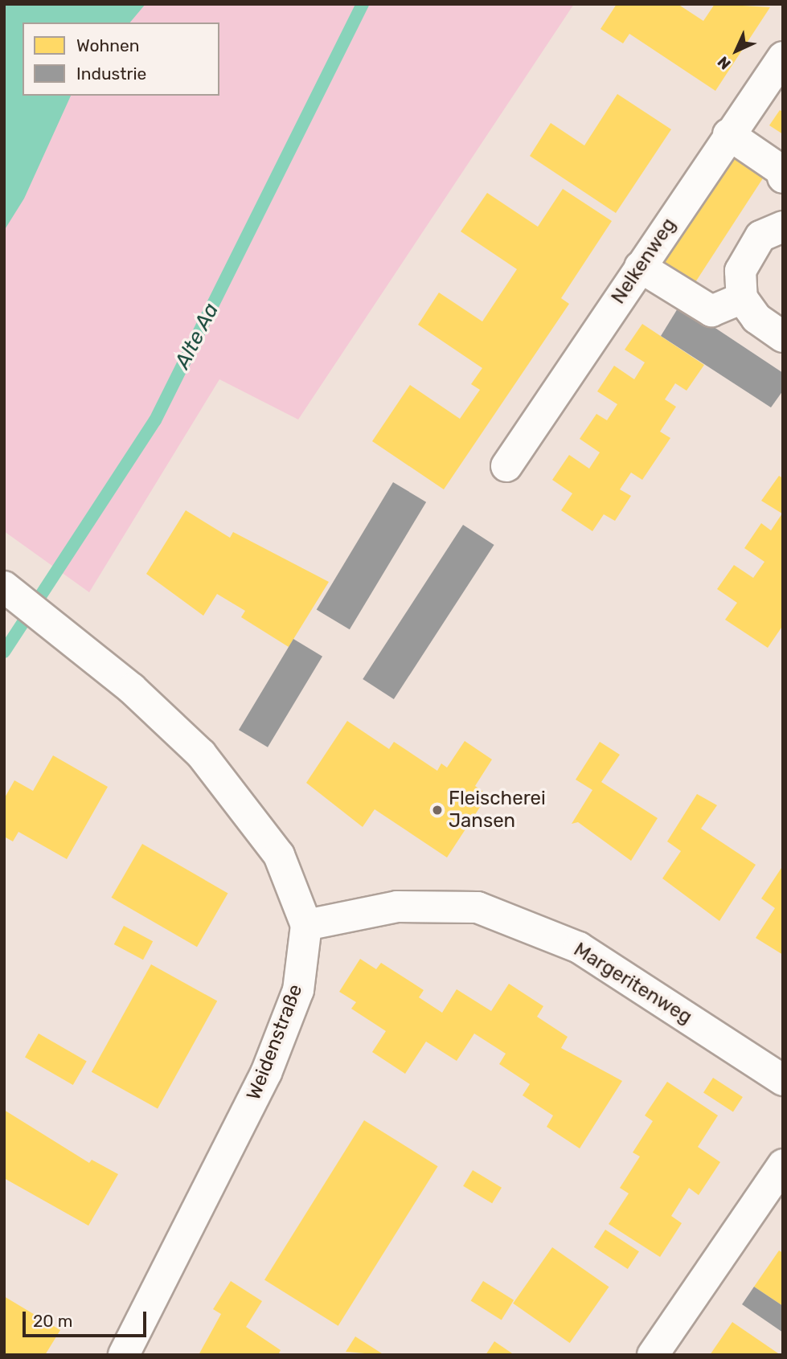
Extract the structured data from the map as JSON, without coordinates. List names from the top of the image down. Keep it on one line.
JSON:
{"streets":{"street":["Nelkenweg","Margeritenweg","Weidenstraße"]},"crossings":[["Margeritenweg","Weidenstraße"]],"water":["Alte Aa"],"places":["Fleischerei Jansen"],"legend":["Wohnen","Industrie"],"scale_bar":"20 m","north":"bottom left"}
